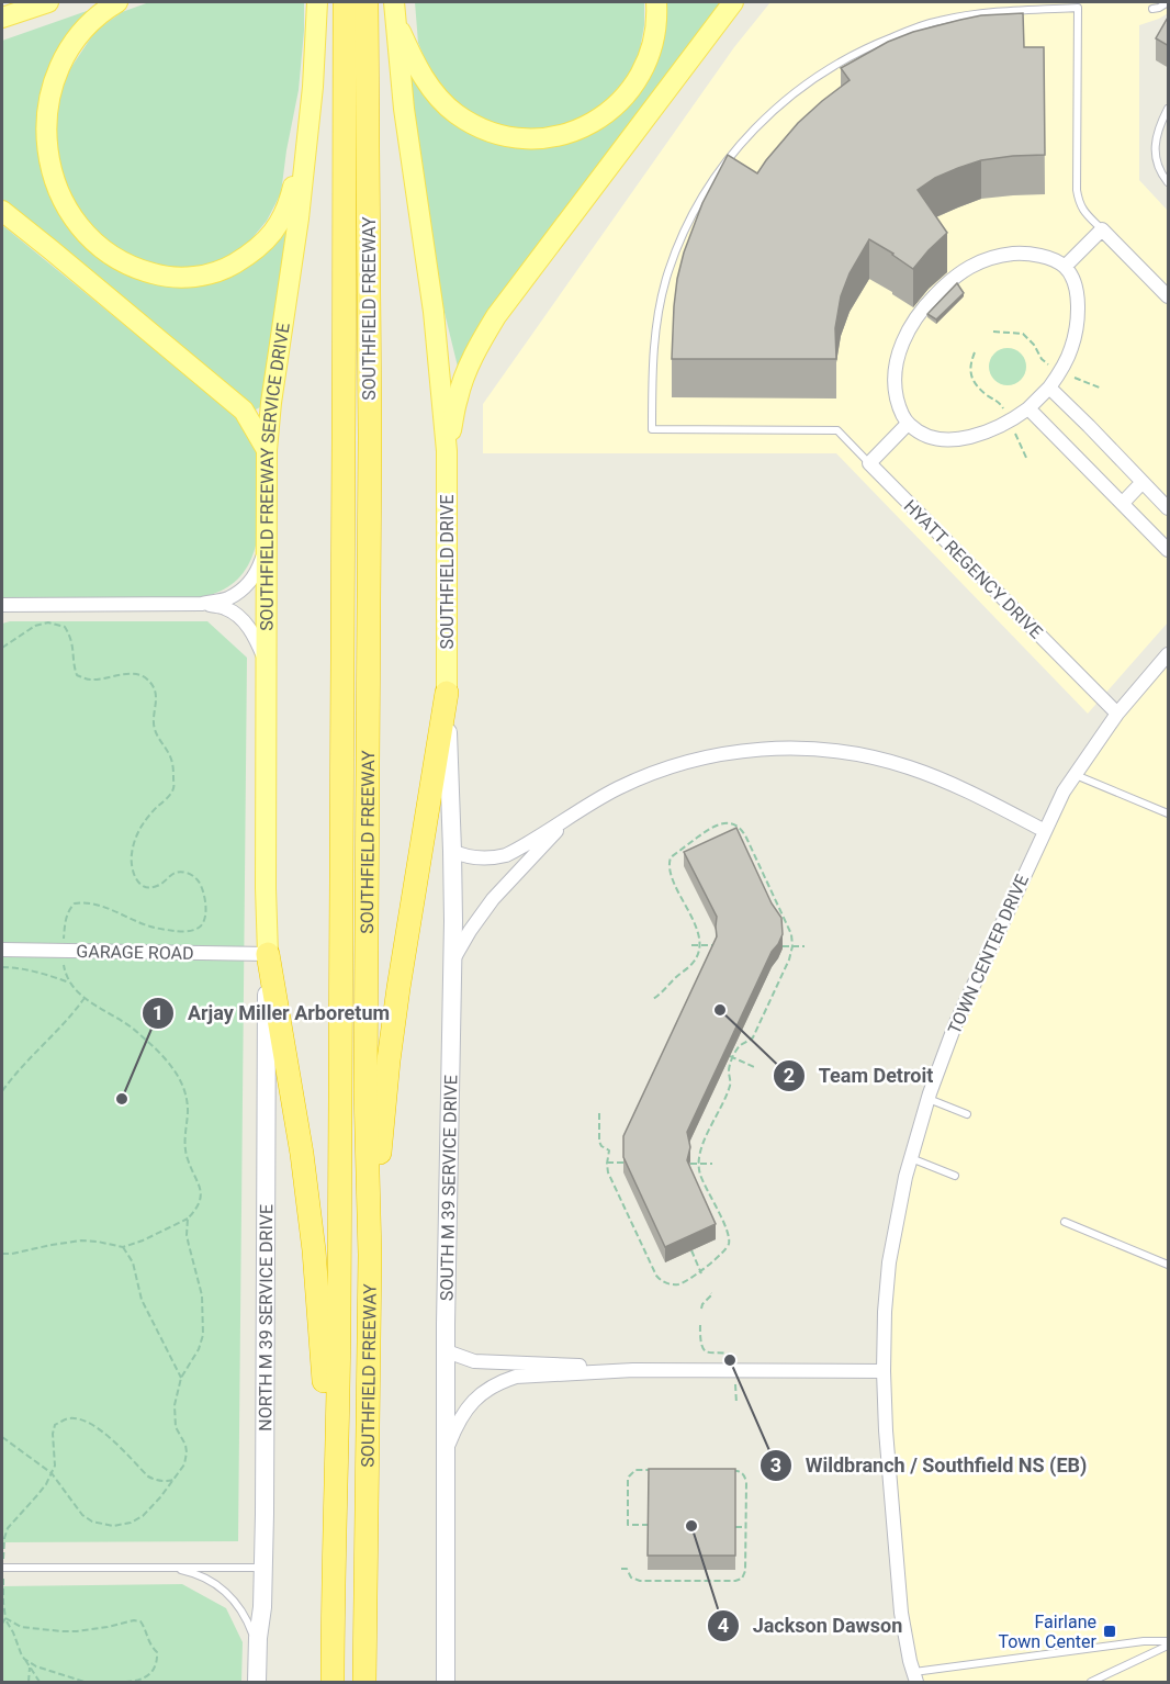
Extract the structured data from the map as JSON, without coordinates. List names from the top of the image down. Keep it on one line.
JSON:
{"streets":{"highway":["SOUTHFIELD FREEWAY"],"main road":["SOUTHFIELD FREEWAY SERVICE DRIVE","SOUTHFIELD DRIVE","SOUTH M 39 SERVICE DRIVE","NORTH M 39 SERVICE DRIVE"],"street":["HYATT REGENCY DRIVE","GARAGE ROAD","TOWN CENTER DRIVE"]},"crossings":[["SOUTHFIELD FREEWAY SERVICE DRIVE","GARAGE ROAD"],["SOUTHFIELD FREEWAY SERVICE DRIVE","NORTH M 39 SERVICE DRIVE"],["HYATT REGENCY DRIVE","TOWN CENTER DRIVE"],["SOUTHFIELD DRIVE","SOUTH M 39 SERVICE DRIVE"],["GARAGE ROAD","NORTH M 39 SERVICE DRIVE"]],"places":{"other":["Team Detroit","Arjay Miller Arboretum","Wildbranch / Southfield NS (EB)","Jackson Dawson"],"transit":["Fairlane Town Center"]}}
